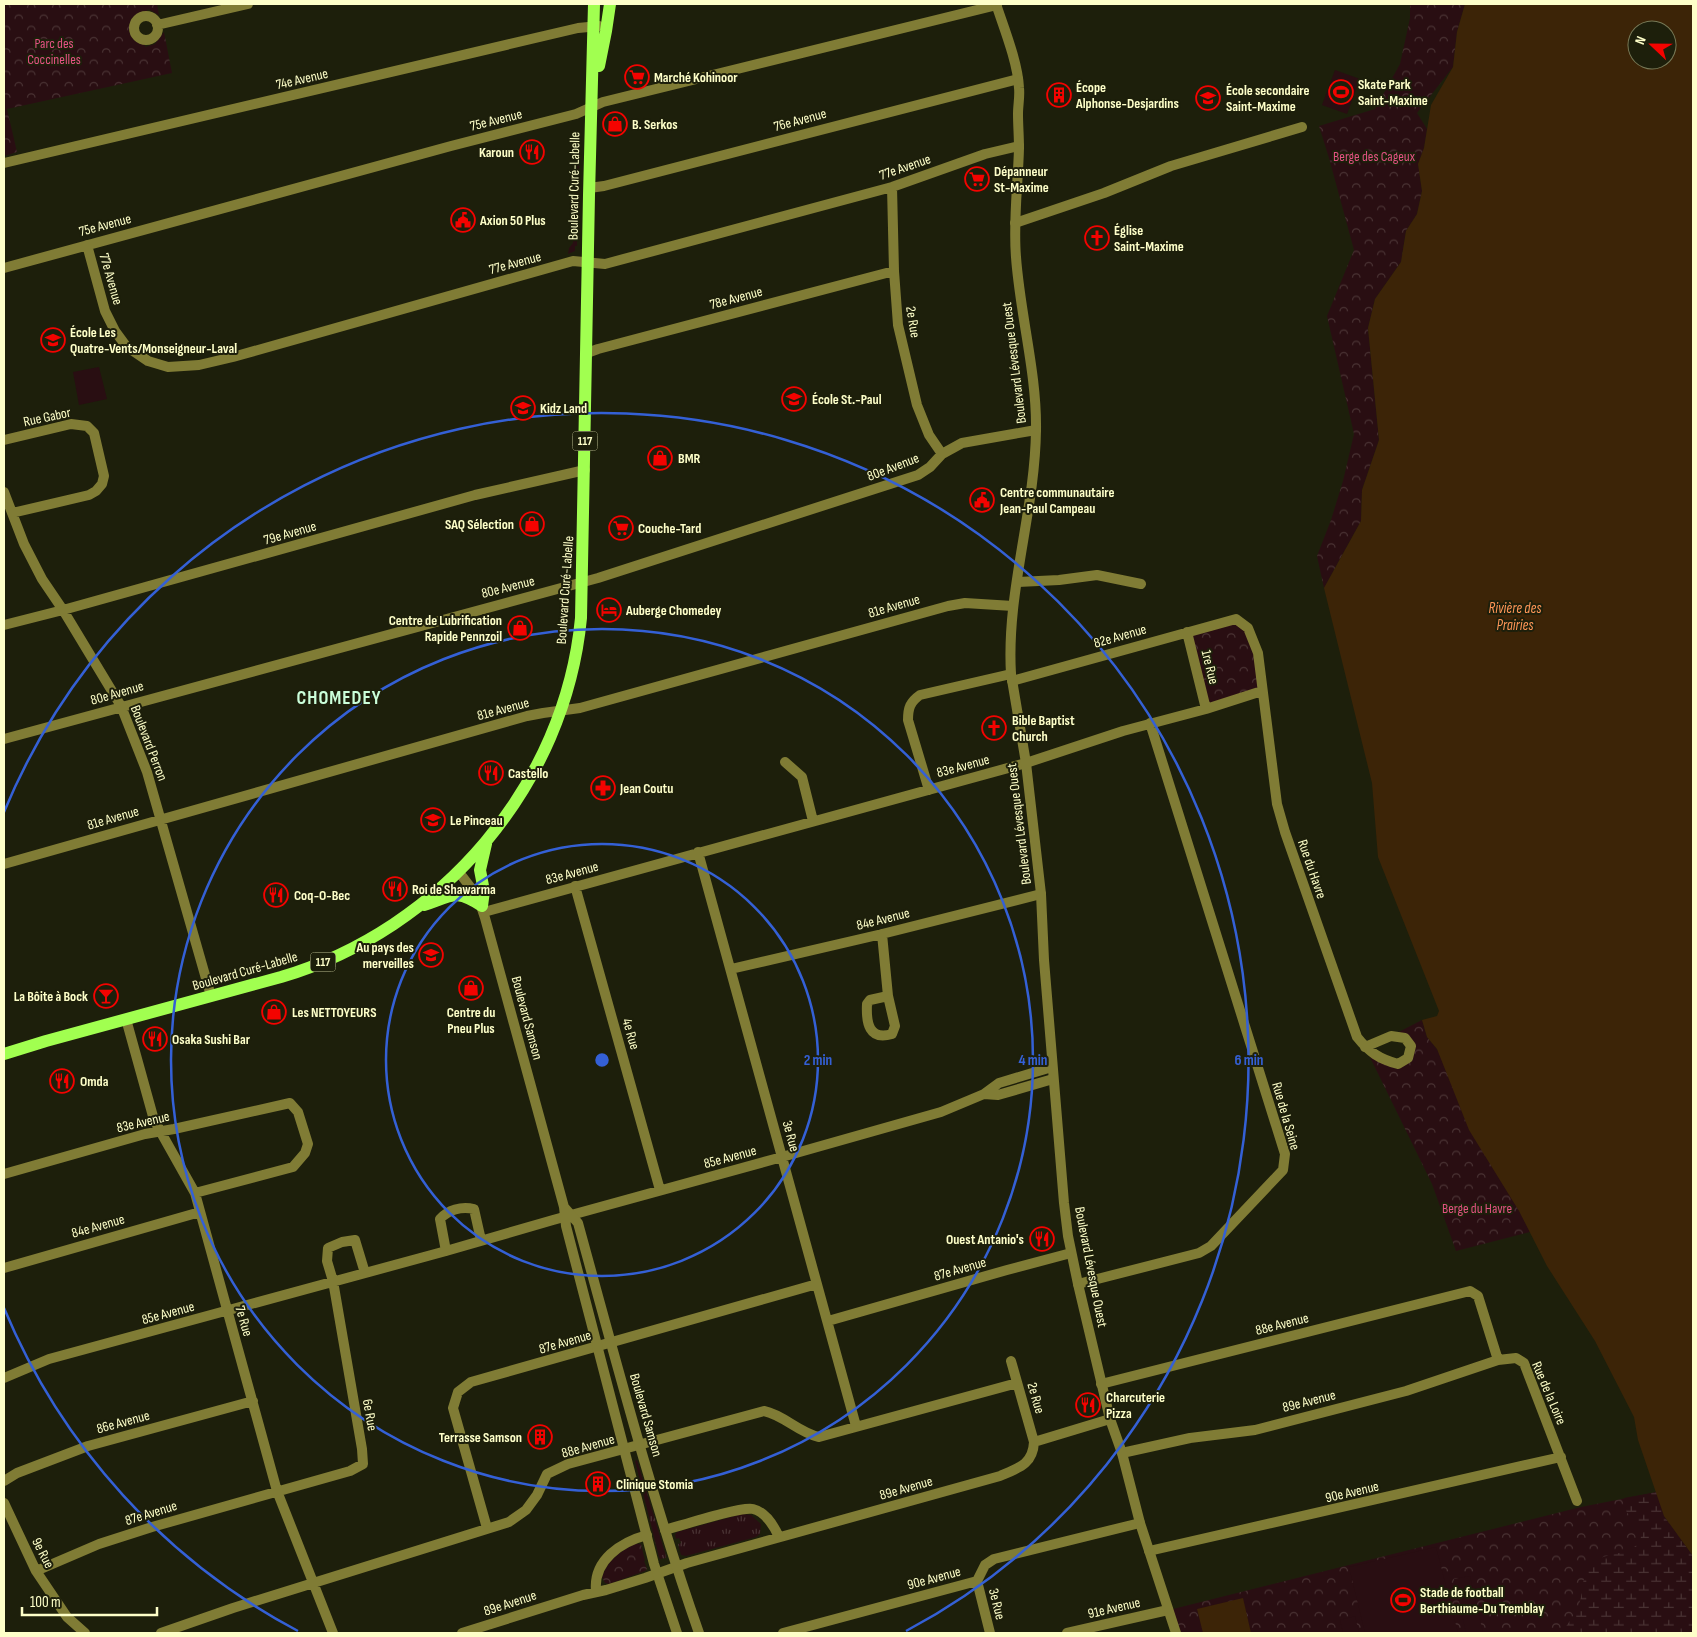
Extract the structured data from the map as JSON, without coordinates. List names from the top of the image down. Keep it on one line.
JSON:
{"streets":{"main road":["Boulevard Curé-Labelle","117"],"street":["74e Avenue","75e Avenue","76e Avenue","77e Avenue","78e Avenue","2e Rue","Boulevard Lévesque Ouest","Rue Gabor","80e Avenue","79e Avenue","81e Avenue","82e Avenue","1re Rue","Boulevard Perron","83e Avenue","Rue du Havre","84e Avenue","Boulevard Samson","4e Rue","Rue de la Seine","3e Rue","85e Avenue","87e Avenue","7e Rue","88e Avenue","Rue de la Loire","89e Avenue","6e Rue","86e Avenue","90e Avenue","9e Rue","91e Avenue"]},"crossings":[["74e Avenue","Boulevard Curé-Labelle"],["75e Avenue","77e Avenue"],["75e Avenue","Boulevard Curé-Labelle"],["75e Avenue","Boulevard Lévesque Ouest"],["76e Avenue","Boulevard Curé-Labelle"],["76e Avenue","Boulevard Lévesque Ouest"],["77e Avenue","Boulevard Curé-Labelle"],["77e Avenue","2e Rue"],["77e Avenue","Boulevard Lévesque Ouest"],["Boulevard Curé-Labelle","78e Avenue"],["Boulevard Curé-Labelle","80e Avenue"],["Boulevard Curé-Labelle","79e Avenue"],["Boulevard Curé-Labelle","81e Avenue"],["Boulevard Curé-Labelle","Boulevard Perron"],["Boulevard Curé-Labelle","Boulevard Samson"],["Boulevard Curé-Labelle","7e Rue"],["78e Avenue","2e Rue"],["2e Rue","80e Avenue"],["2e Rue","88e Avenue"],["2e Rue","89e Avenue"],["Boulevard Lévesque Ouest","80e Avenue"],["Boulevard Lévesque Ouest","81e Avenue"],["Boulevard Lévesque Ouest","82e Avenue"],["Boulevard Lévesque Ouest","83e Avenue"],["Boulevard Lévesque Ouest","84e Avenue"],["Boulevard Lévesque Ouest","Rue de la Seine"],["Boulevard Lévesque Ouest","85e Avenue"],["Boulevard Lévesque Ouest","87e Avenue"],["Boulevard Lévesque Ouest","88e Avenue"],["Boulevard Lévesque Ouest","89e Avenue"],["Boulevard Lévesque Ouest","90e Avenue"],["Boulevard Lévesque Ouest","91e Avenue"],["Rue Gabor","Boulevard Perron"],["80e Avenue","Boulevard Perron"],["79e Avenue","Boulevard Perron"],["81e Avenue","Boulevard Perron"],["82e Avenue","1re Rue"],["82e Avenue","83e Avenue"],["82e Avenue","Rue du Havre"],["1re Rue","83e Avenue"],["83e Avenue","Rue du Havre"],["83e Avenue","Boulevard Samson"],["83e Avenue","4e Rue"],["83e Avenue","Rue de la Seine"],["83e Avenue","3e Rue"],["83e Avenue","7e Rue"],["84e Avenue","3e Rue"],["84e Avenue","7e Rue"],["Boulevard Samson","85e Avenue"],["Boulevard Samson","87e Avenue"],["Boulevard Samson","88e Avenue"],["Boulevard Samson","89e Avenue"],["4e Rue","85e Avenue"],["3e Rue","85e Avenue"],["3e Rue","87e Avenue"],["3e Rue","88e Avenue"],["3e Rue","90e Avenue"],["85e Avenue","7e Rue"],["85e Avenue","6e Rue"],["87e Avenue","7e Rue"],["87e Avenue","88e Avenue"],["87e Avenue","6e Rue"],["87e Avenue","9e Rue"],["7e Rue","88e Avenue"],["7e Rue","6e Rue"],["7e Rue","86e Avenue"],["88e Avenue","Rue de la Loire"],["88e Avenue","89e Avenue"],["Rue de la Loire","89e Avenue"],["Rue de la Loire","90e Avenue"]],"districts":["CHOMEDEY"],"water":["Rivière des Prairies"],"parks":["Parc des Coccinelles","Berge des Cageux","Berge du Havre"],"places":{"supermarket":["Marché Kohinoor","Dépanneur St-Maxime","Couche-Tard"],"sports":["Skate Park Saint-Maxime","Stade de football Berthiaume-Du Tremblay"],"building":["Écope Alphonse-Desjardins","Terrasse Samson","Clinique Stomia"],"school or university":["École secondaire Saint-Maxime","École Les Quatre-Vents/Monseigneur-Laval","École St.-Paul","Kidz Land","Le Pinceau","Au pays des merveilles"],"shop":["B. Serkos","BMR","SAQ Sélection","Centre de Lubrification Rapide Pennzoil","Centre du Pneu Plus","Les NETTOYEURS"],"restaurant":["Karoun","Castello","Roi de Shawarma","Coq-O-Bec","Osaka Sushi Bar","Omda","Ouest Antanio's","Charcuterie Pizza"],"public building":["Axion 50 Plus","Centre communautaire Jean-Paul Campeau"],"church":["Église Saint-Maxime","Bible Baptist Church"],"hotel":["Auberge Chomedey"],"pharmacy":["Jean Coutu"],"bar":["La Bôite à Bock"]},"scale_bar":"100 m","north":"left","rings":["2 min","4 min","6 min"]}
